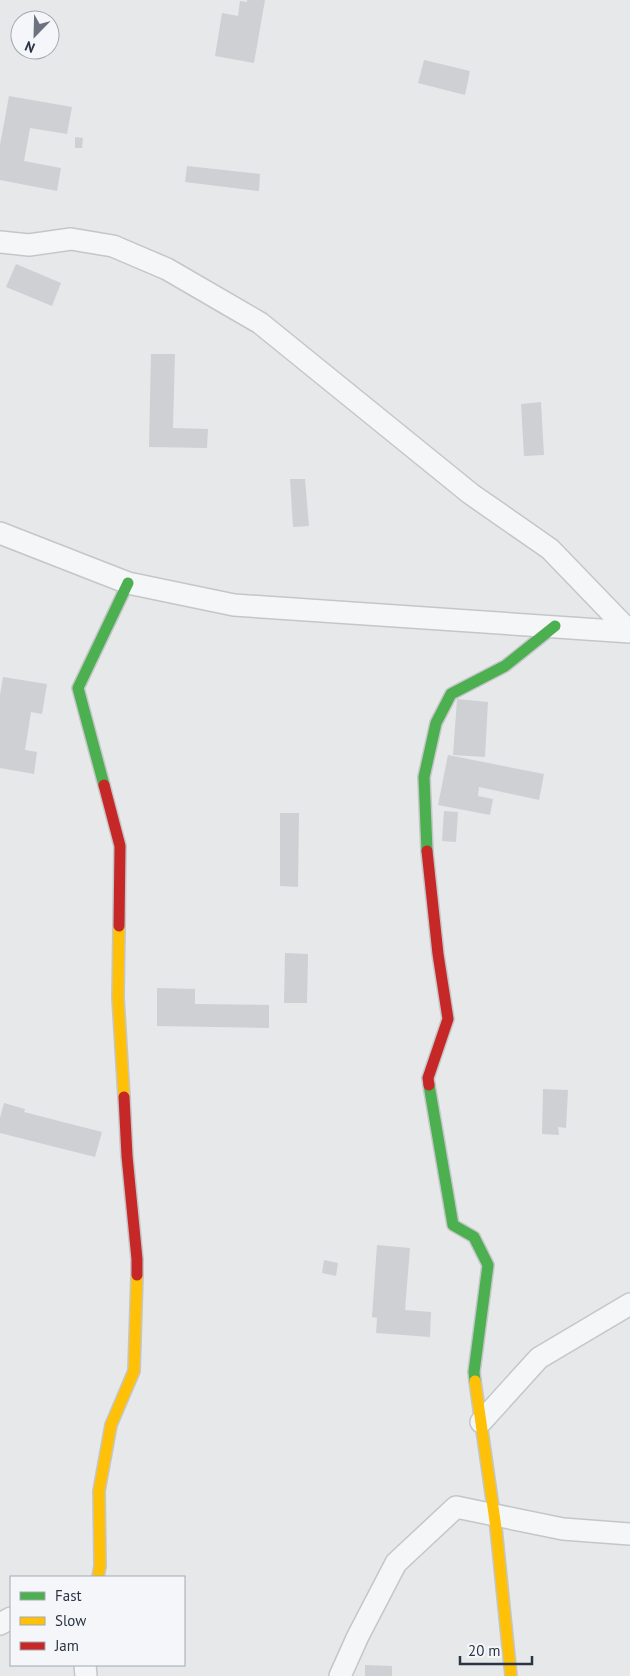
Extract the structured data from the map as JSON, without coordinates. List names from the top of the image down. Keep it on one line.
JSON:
{"legend":["Fast","Slow","Jam"],"scale_bar":"20 m","north":"bottom left"}
